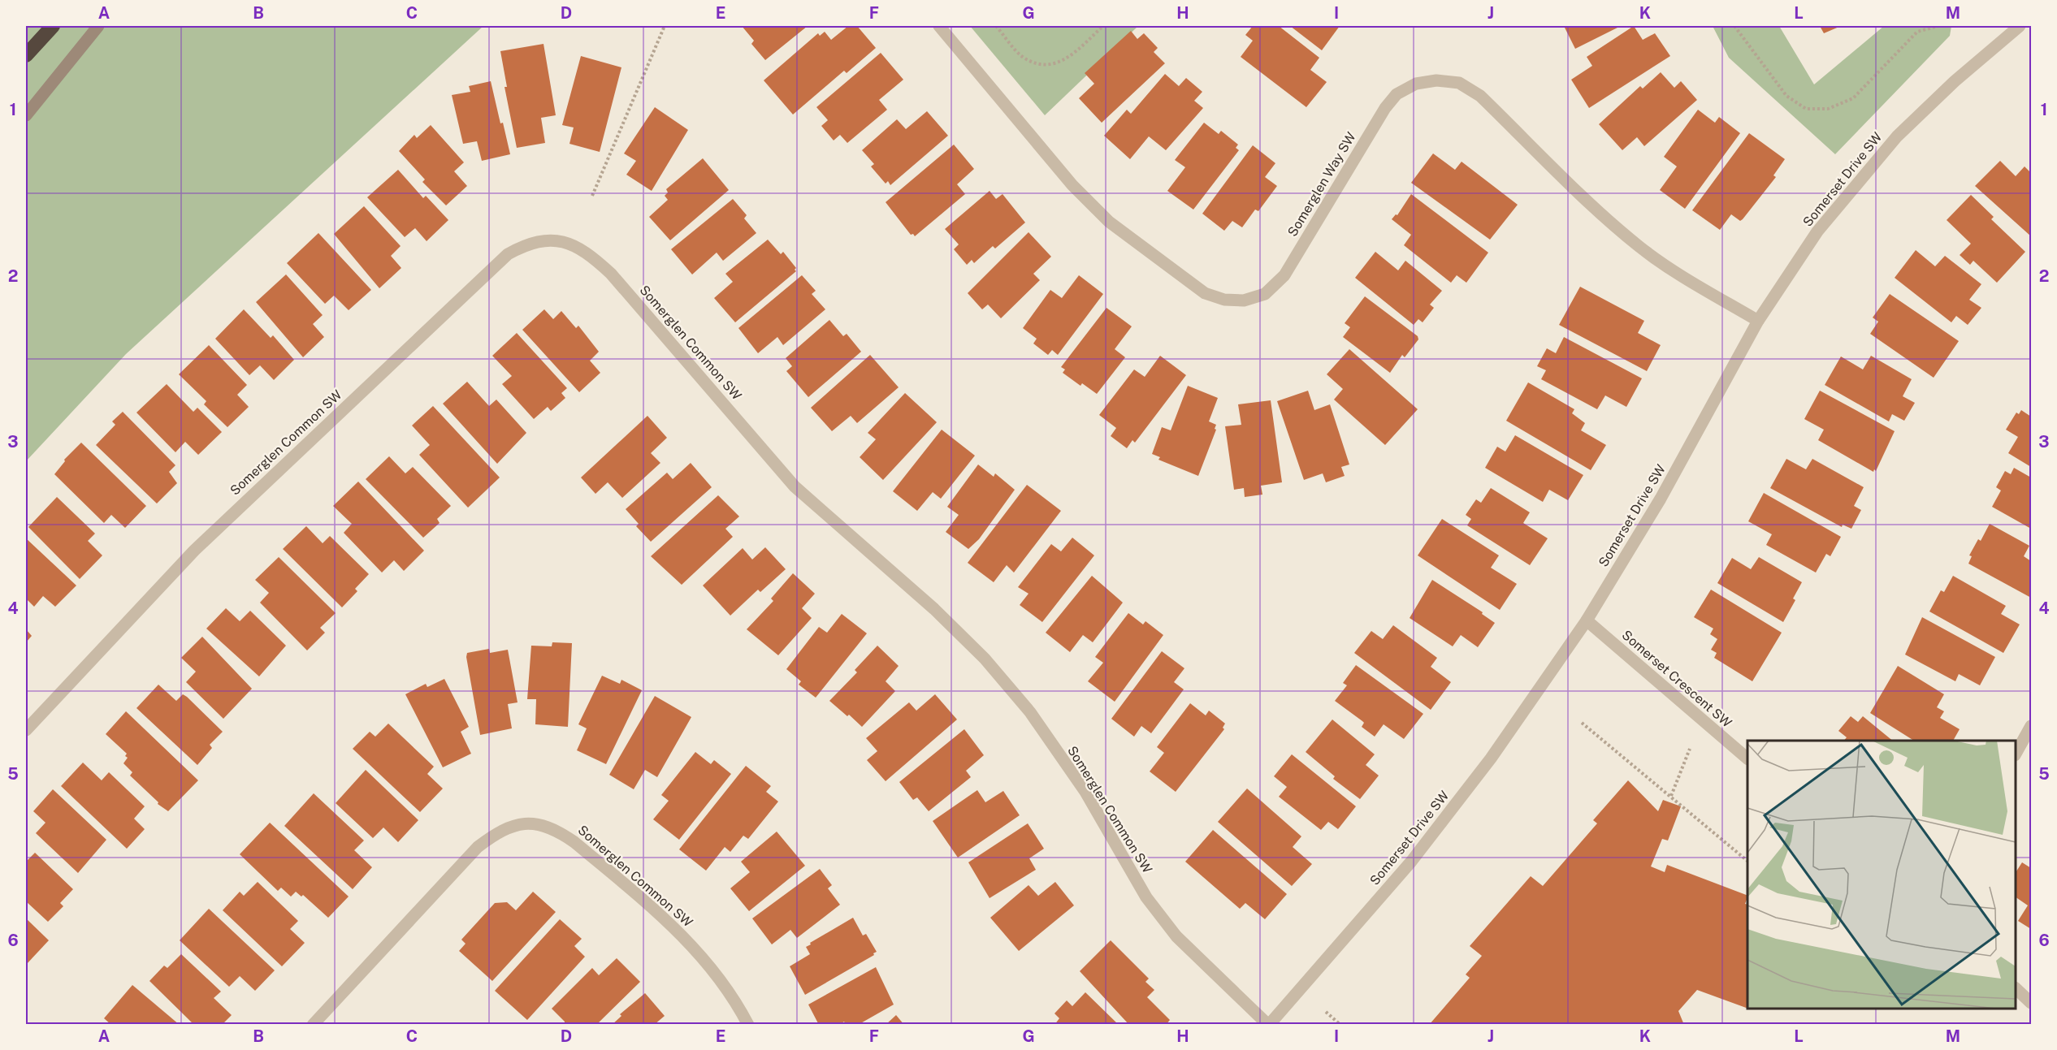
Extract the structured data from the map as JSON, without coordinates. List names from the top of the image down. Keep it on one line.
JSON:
{"streets":{"street":["Somerset Drive SW","Somerglen Way SW","Somerglen Common SW","Somerset Crescent SW"]},"crossings":[["Somerset Drive SW","Somerglen Way SW"],["Somerset Drive SW","Somerglen Common SW"],["Somerset Drive SW","Somerset Crescent SW"]],"grid":{"columns":["A","B","C","D","E","F","G","H","I","J","K","L","M"],"rows":["1","2","3","4","5","6"]}}
